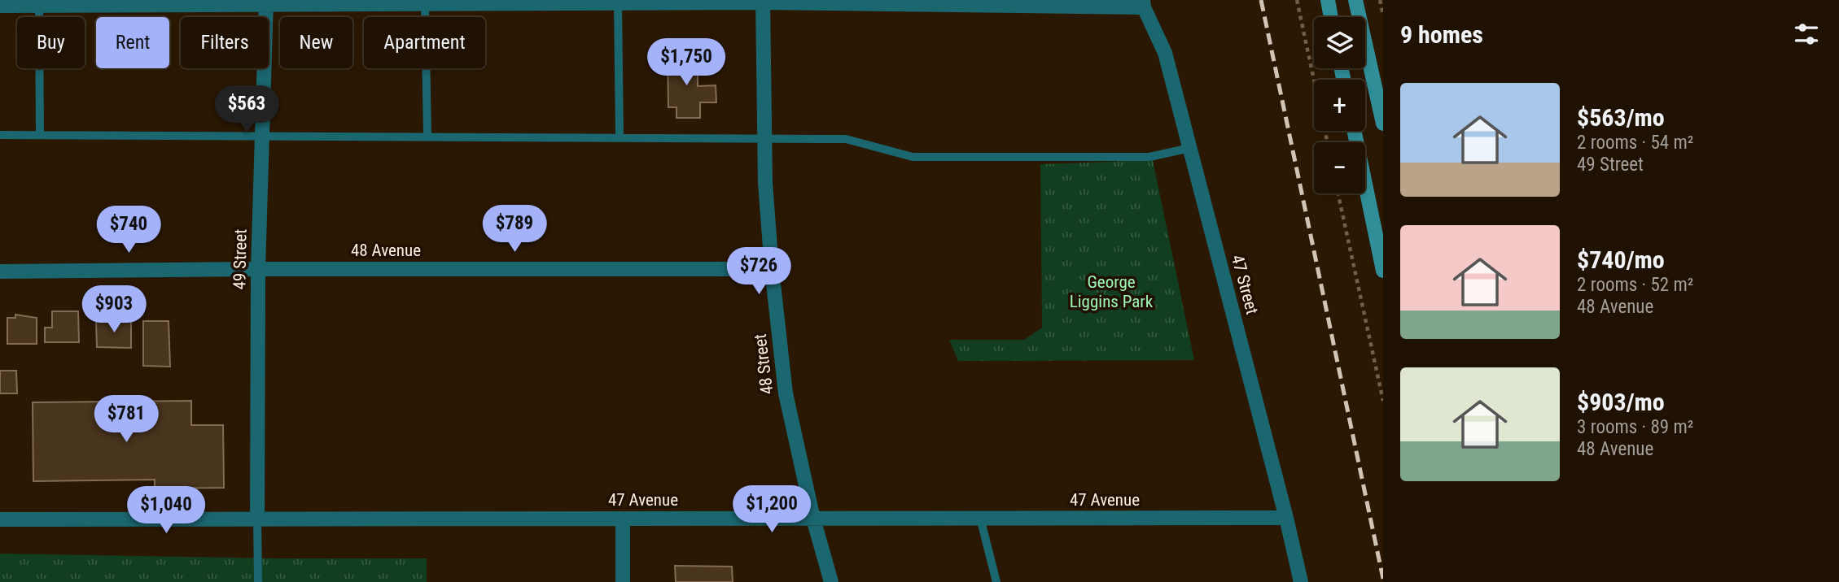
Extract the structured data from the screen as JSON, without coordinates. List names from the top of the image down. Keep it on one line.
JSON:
{"streets":{"street":["48 Avenue","49 Street","47 Street","48 Street","47 Avenue"]},"crossings":[["48 Avenue","49 Street"],["48 Avenue","48 Street"],["49 Street","47 Avenue"],["47 Street","47 Avenue"],["48 Street","47 Avenue"]],"parks":["George Liggins Park"],"page":{"heading":"9 homes","map_buttons":["+","−"],"chip":["Buy","Rent","Filters","New","Apartment"],"price":["$1,750","$563","$789","$740","$726","$903","$781","$1,200","$1,040"],"list":[{"name":"$563/mo","note":"2 rooms · 54 m² · 49 Street"},{"name":"$740/mo","note":"2 rooms · 52 m² · 48 Avenue"},{"name":"$903/mo","note":"3 rooms · 89 m² · 48 Avenue"}]}}
